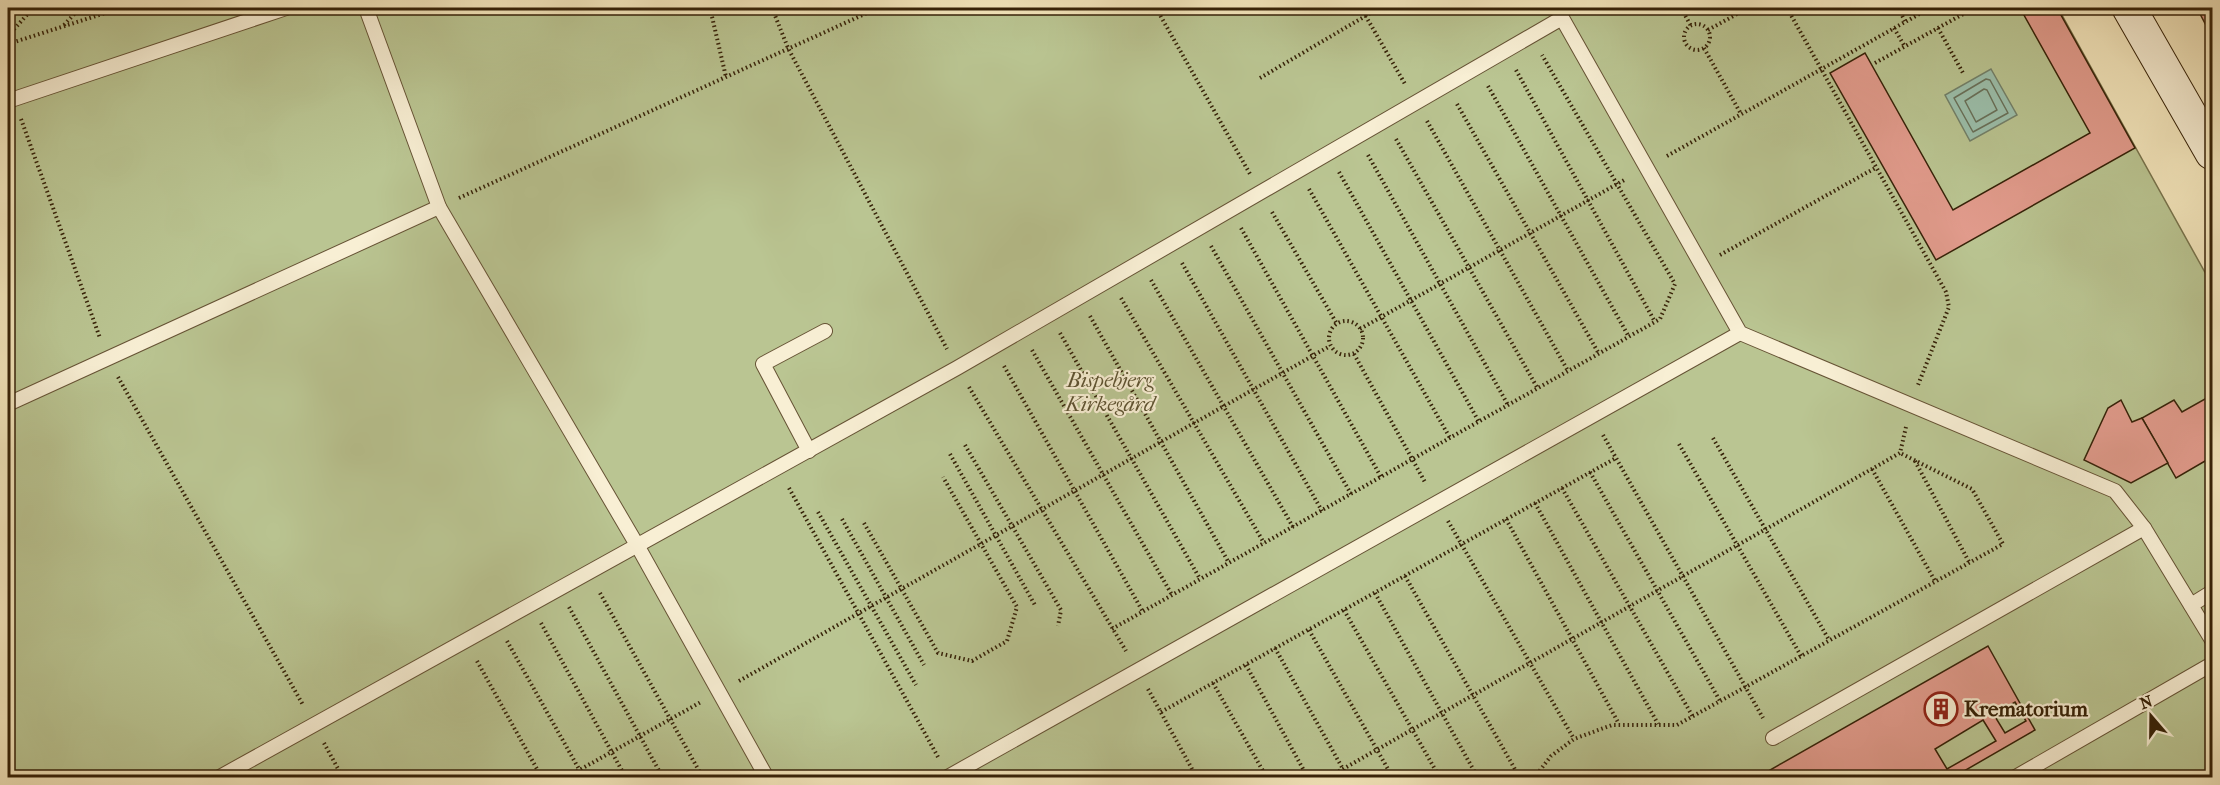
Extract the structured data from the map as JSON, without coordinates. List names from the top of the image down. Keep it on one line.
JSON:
{"parks":["Bispebjerg Kirkegård"],"places":{"building":["Krematorium"]},"north":"top"}
